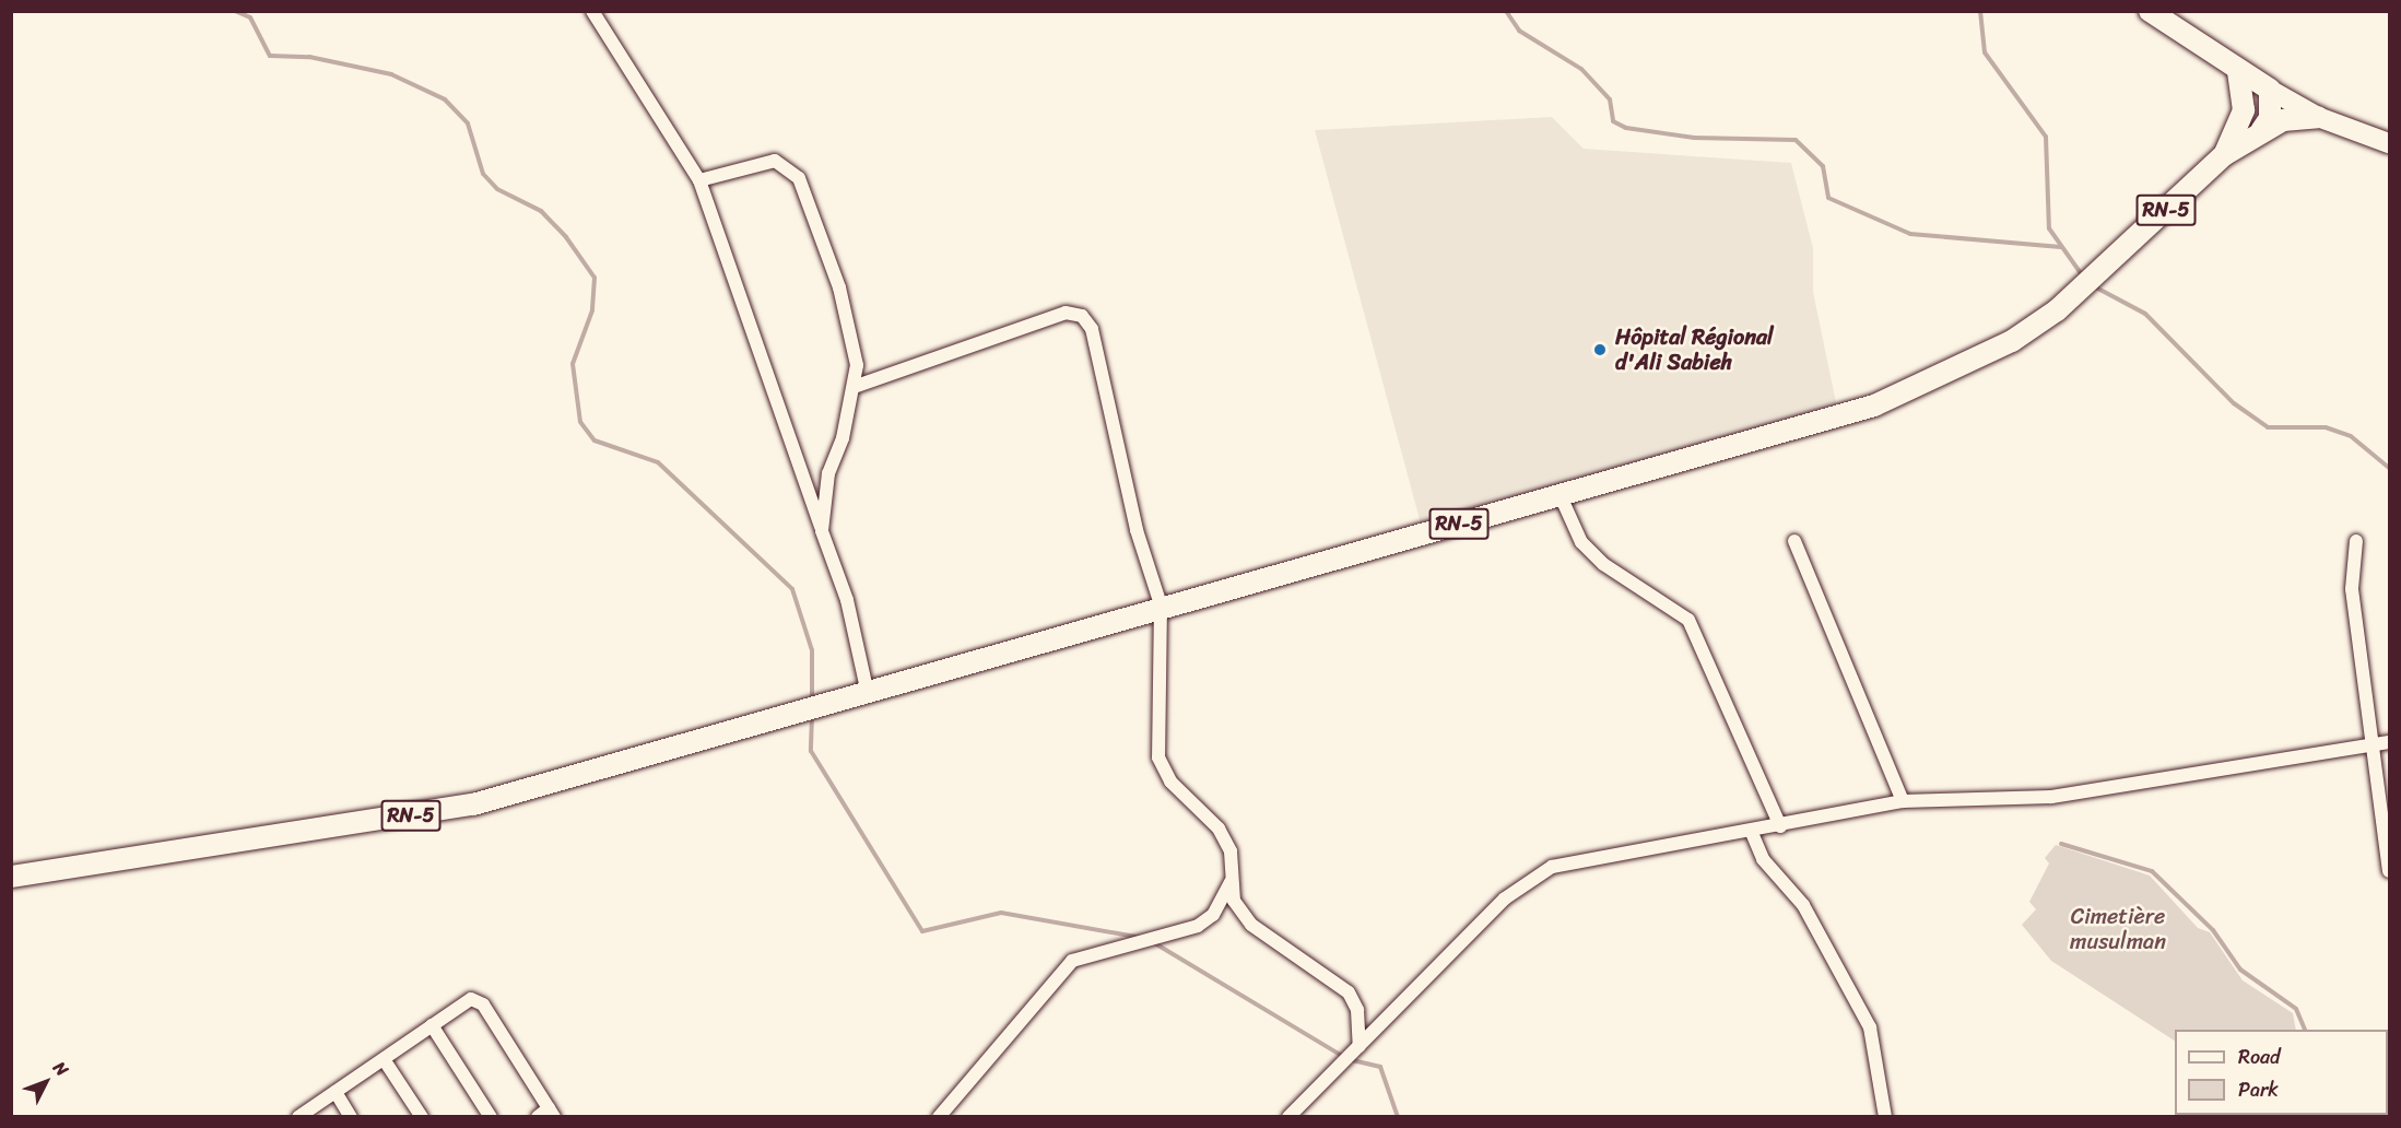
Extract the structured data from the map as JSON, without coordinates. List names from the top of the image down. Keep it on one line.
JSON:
{"streets":{"main road":["RN-5"]},"parks":["Cimetière musulman"],"places":["Hôpital Régional d'Ali Sabieh"],"legend":["Road","Park"],"north":"top right"}
